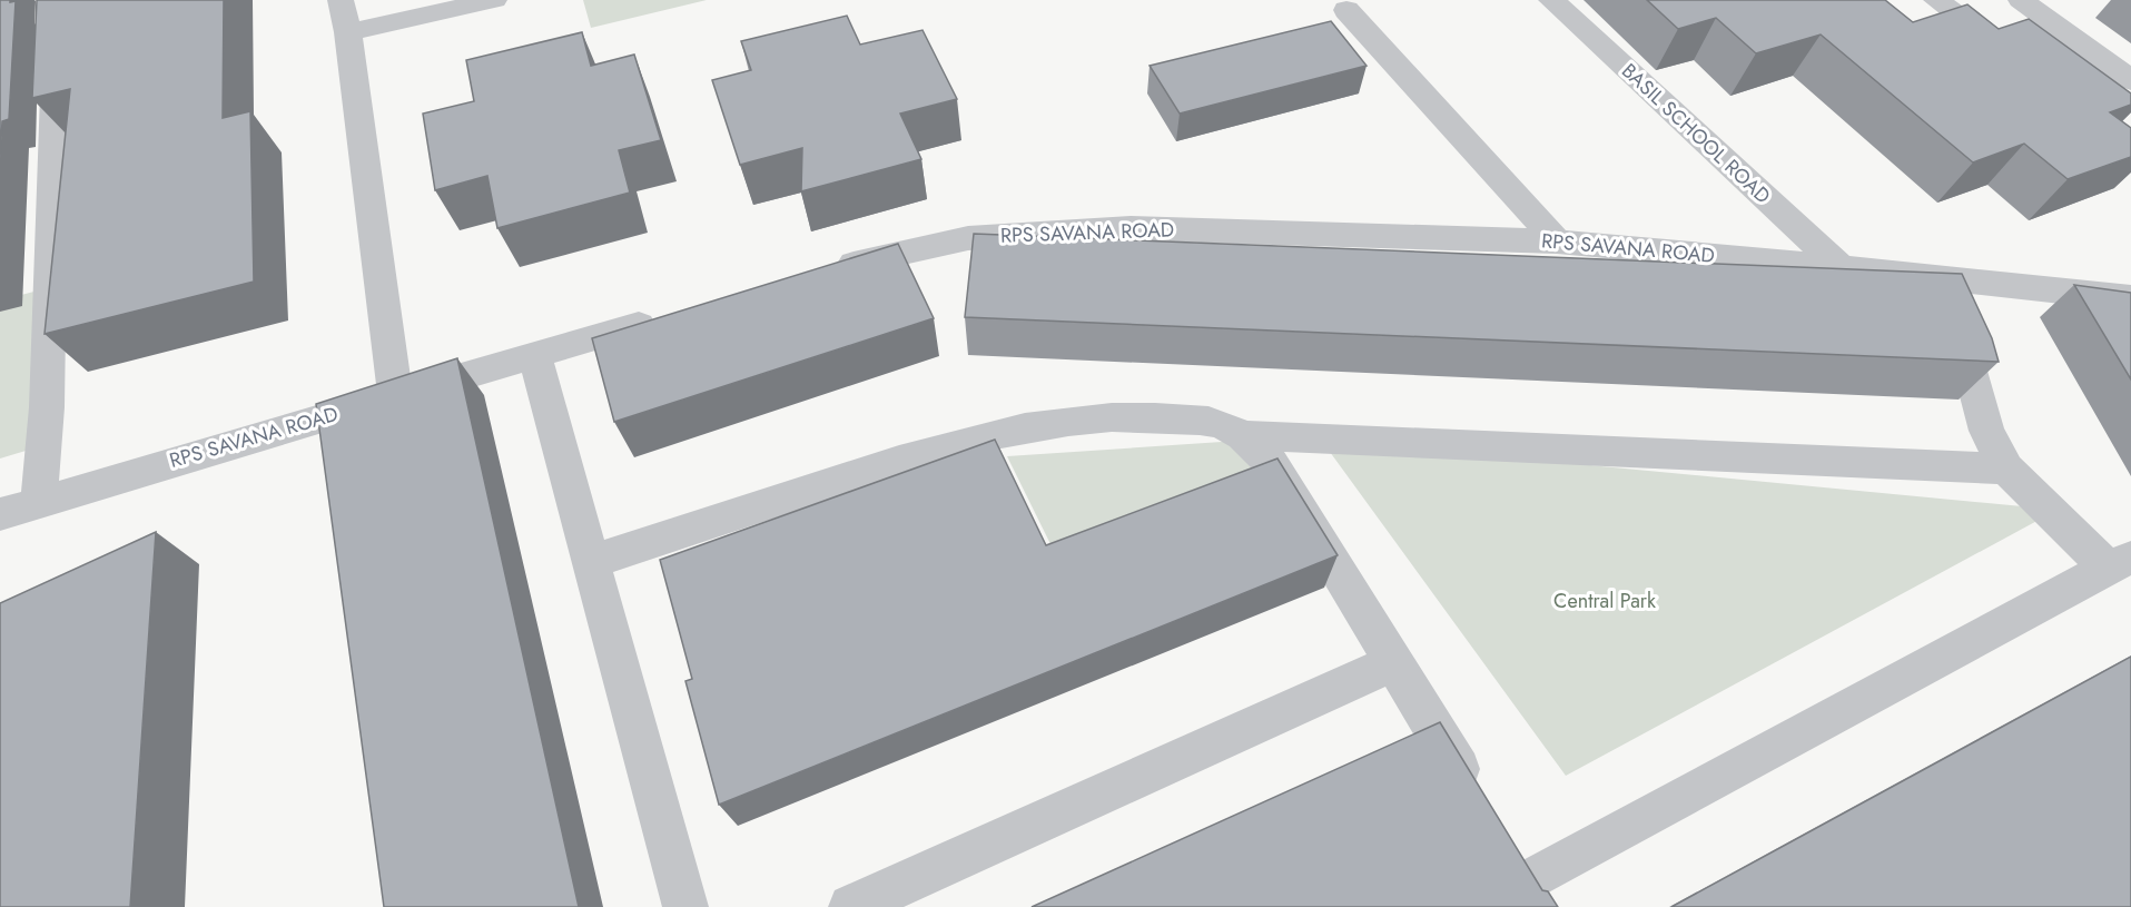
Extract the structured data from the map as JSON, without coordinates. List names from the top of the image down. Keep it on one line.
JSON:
{"streets":{"street":["BASIL SCHOOL ROAD","RPS SAVANA ROAD"]},"crossings":[["BASIL SCHOOL ROAD","RPS SAVANA ROAD"]],"parks":["Central Park"]}
